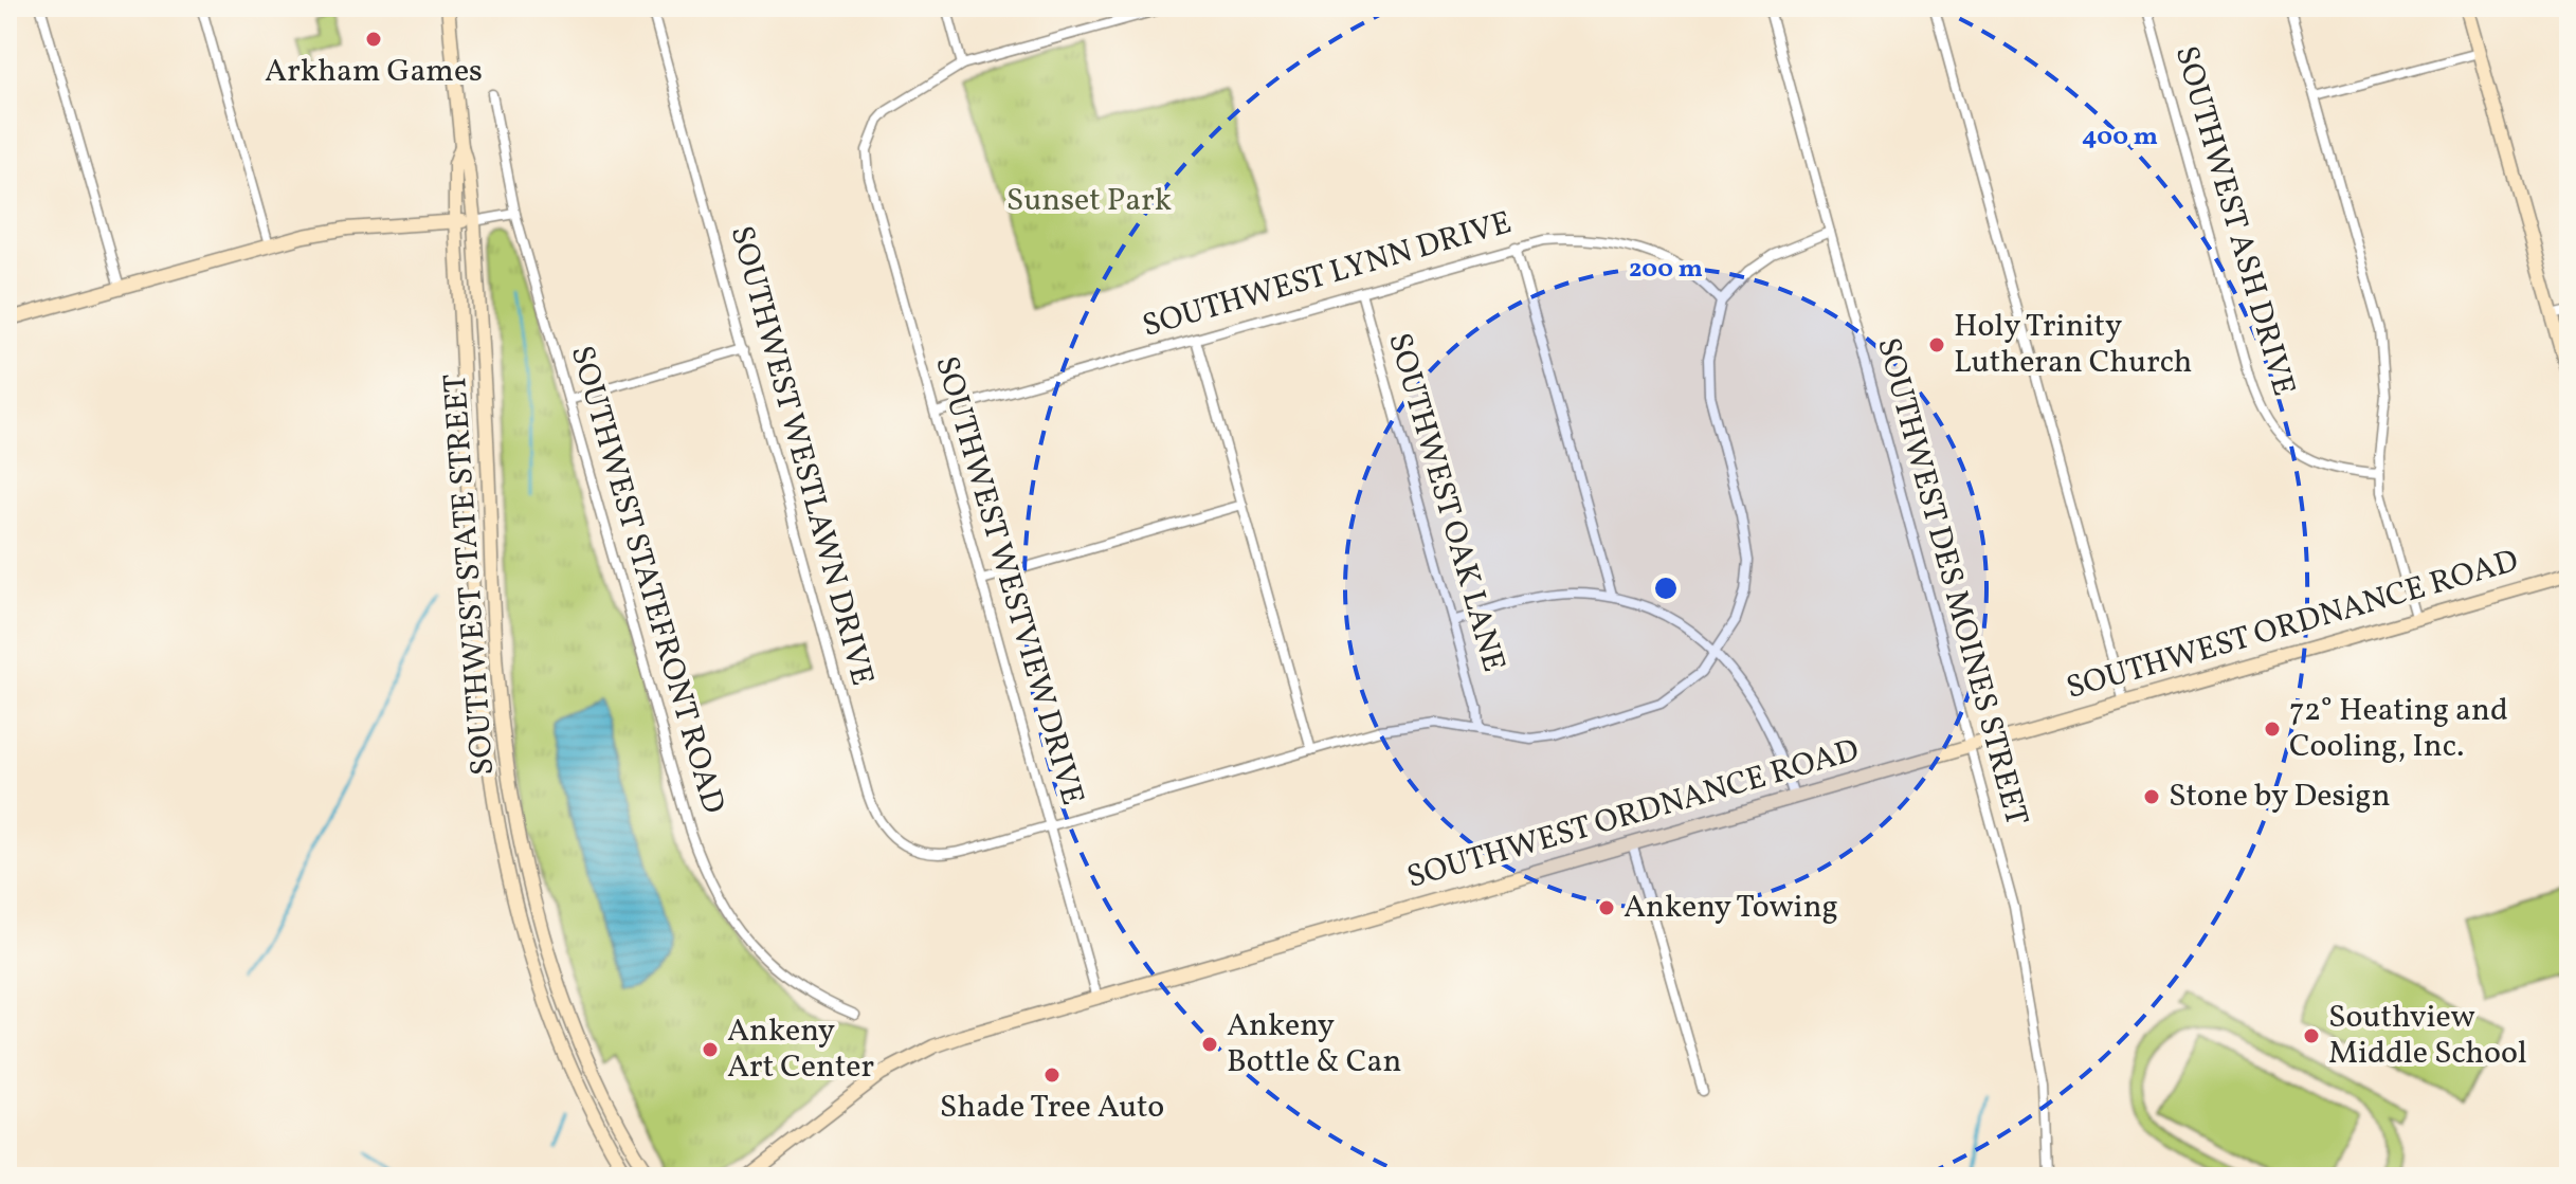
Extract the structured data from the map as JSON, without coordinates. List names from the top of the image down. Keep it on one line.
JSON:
{"streets":{"street":["SOUTHWEST ASH DRIVE","SOUTHWEST LYNN DRIVE","SOUTHWEST WESTLAWN DRIVE","SOUTHWEST OAK LANE","SOUTHWEST STATE STREET","SOUTHWEST STATEFRONT ROAD","SOUTHWEST WESTVIEW DRIVE","SOUTHWEST DES MOINES STREET","SOUTHWEST ORDNANCE ROAD"]},"crossings":[["SOUTHWEST LYNN DRIVE","SOUTHWEST WESTLAWN DRIVE"],["SOUTHWEST LYNN DRIVE","SOUTHWEST OAK LANE"],["SOUTHWEST LYNN DRIVE","SOUTHWEST WESTVIEW DRIVE"],["SOUTHWEST WESTLAWN DRIVE","SOUTHWEST OAK LANE"],["SOUTHWEST WESTLAWN DRIVE","SOUTHWEST WESTVIEW DRIVE"],["SOUTHWEST WESTVIEW DRIVE","SOUTHWEST ORDNANCE ROAD"],["SOUTHWEST DES MOINES STREET","SOUTHWEST ORDNANCE ROAD"]],"parks":["Sunset Park"],"places":["Arkham Games","Holy Trinity Lutheran Church","72° Heating and Cooling, Inc.","Stone by Design","Ankeny Towing","Southview Middle School","Ankeny Bottle & Can","Ankeny Art Center","Shade Tree Auto"],"rings":["400 m","200 m"]}
